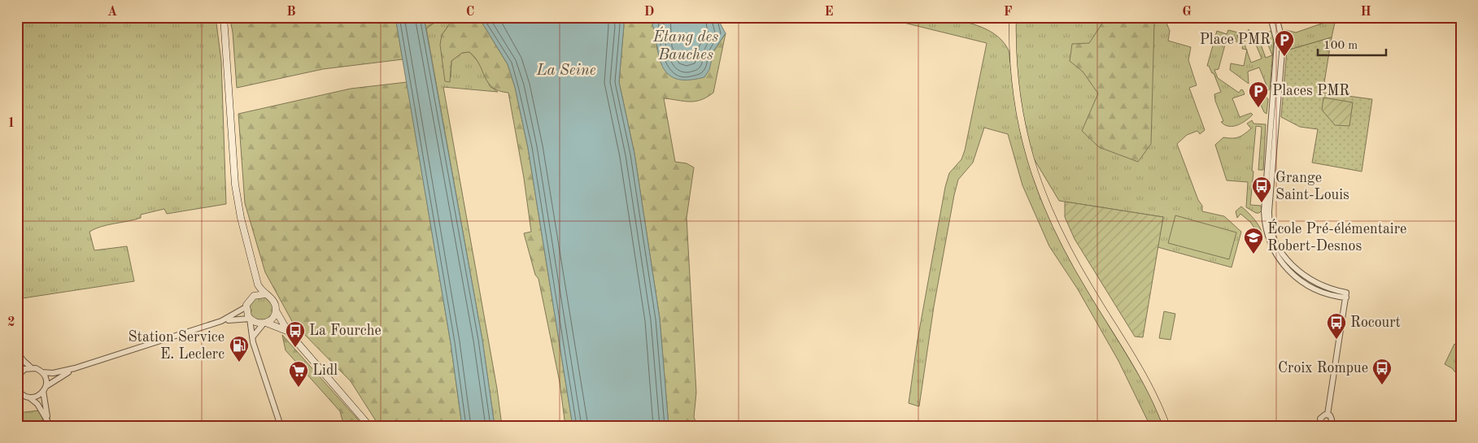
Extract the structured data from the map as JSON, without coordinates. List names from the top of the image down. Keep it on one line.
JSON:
{"water":["Étang des Bauches","La Seine"],"places":{"parking":["Place PMR","Places PMR"],"bus stop":["Grange Saint-Louis","Rocourt","La Fourche","Croix Rompue"],"school or university":["École Pré-élémentaire Robert-Desnos"],"fuel station":["Station Service E. Leclerc"],"supermarket":["Lidl"]},"scale_bar":"100 m","grid":{"columns":["A","B","C","D","E","F","G","H"],"rows":["1","2"]}}
